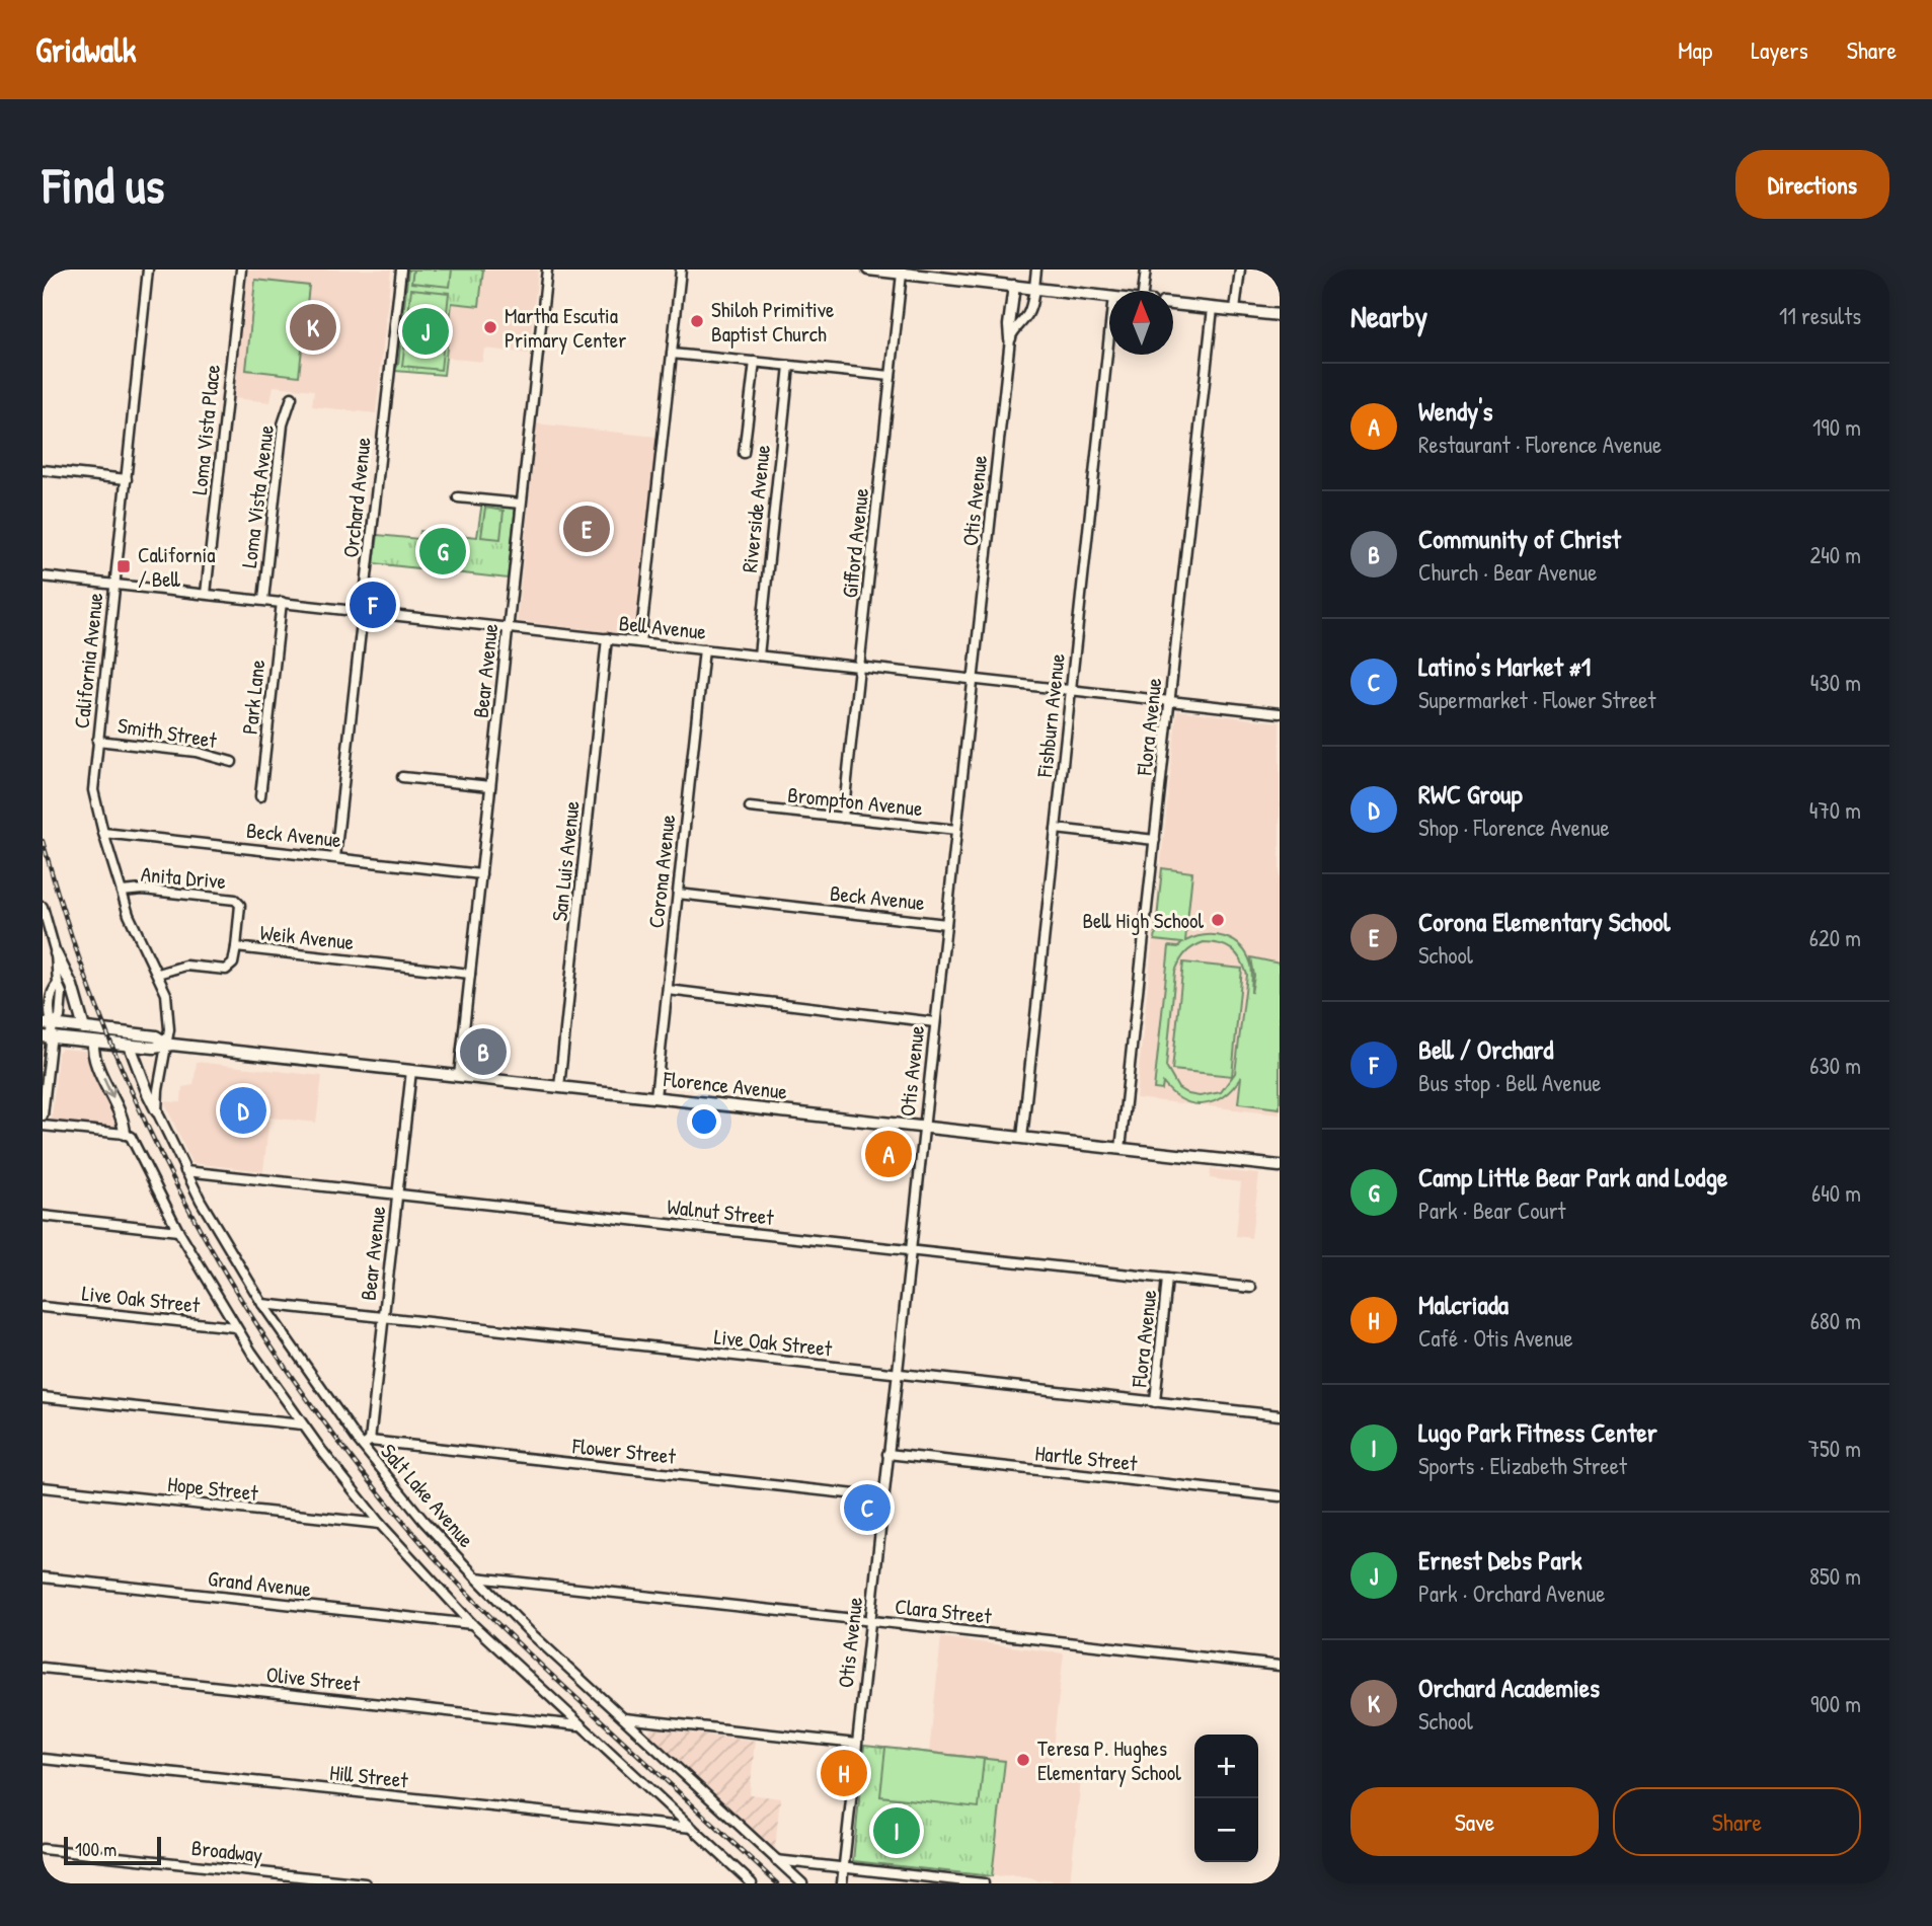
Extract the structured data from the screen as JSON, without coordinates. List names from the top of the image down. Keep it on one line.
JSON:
{"streets":{"main road":["Florence Avenue"],"street":["Loma Vista Place","Loma Vista Avenue","Orchard Avenue","Otis Avenue","Riverside Avenue","Gifford Avenue","Bell Avenue","California Avenue","Bear Avenue","Park Lane","Fishburn Avenue","Flora Avenue","Smith Street","Brompton Avenue","Beck Avenue","San Luis Avenue","Corona Avenue","Anita Drive","Weik Avenue","Walnut Street","Live Oak Street","Flower Street","Hartle Street","Hope Street","Salt Lake Avenue","Grand Avenue","Clara Street","Olive Street","Hill Street","Broadway"]},"crossings":[["Loma Vista Place","Bell Avenue"],["Loma Vista Avenue","Bell Avenue"],["Orchard Avenue","Bell Avenue"],["Orchard Avenue","Beck Avenue"],["Otis Avenue","Bell Avenue"],["Otis Avenue","Brompton Avenue"],["Otis Avenue","Beck Avenue"],["Otis Avenue","Florence Avenue"],["Otis Avenue","Walnut Street"],["Otis Avenue","Live Oak Street"],["Otis Avenue","Flower Street"],["Otis Avenue","Hartle Street"],["Otis Avenue","Clara Street"],["Riverside Avenue","Bell Avenue"],["Gifford Avenue","Bell Avenue"],["Gifford Avenue","Brompton Avenue"],["Bell Avenue","California Avenue"],["Bell Avenue","Bear Avenue"],["Bell Avenue","Park Lane"],["Bell Avenue","Fishburn Avenue"],["Bell Avenue","Flora Avenue"],["Bell Avenue","San Luis Avenue"],["Bell Avenue","Corona Avenue"],["California Avenue","Smith Street"],["California Avenue","Beck Avenue"],["California Avenue","Anita Drive"],["California Avenue","Weik Avenue"],["California Avenue","Florence Avenue"],["Bear Avenue","Beck Avenue"],["Bear Avenue","Weik Avenue"],["Bear Avenue","Florence Avenue"],["Bear Avenue","Walnut Street"],["Bear Avenue","Live Oak Street"],["Bear Avenue","Flower Street"],["Bear Avenue","Salt Lake Avenue"],["Fishburn Avenue","Florence Avenue"],["Flora Avenue","Florence Avenue"],["Flora Avenue","Walnut Street"],["Flora Avenue","Live Oak Street"],["Beck Avenue","Corona Avenue"],["San Luis Avenue","Florence Avenue"],["Corona Avenue","Florence Avenue"],["Anita Drive","Weik Avenue"],["Walnut Street","Salt Lake Avenue"],["Live Oak Street","Salt Lake Avenue"],["Flower Street","Salt Lake Avenue"],["Salt Lake Avenue","Clara Street"]],"places":{"other":["Shiloh Primitive Baptist Church","Martha Escutia Primary Center","Bell High School","Teresa P. Hughes Elementary School"],"transit":["California / Bell"]},"scale_bar":"100 m","north":"top","page":{"header":"Gridwalk","nav":["Map","Layers","Share"],"buttons":["Directions",["Save","Share"]],"title":"Find us","heading":["Nearby","11 results"],"pins":["K","J","E","G","F","B","D","A","C","H","I"],"list":[{"mark":"A","name":"Wendy's","note":"Restaurant · Florence Avenue","value":"190 m"},{"mark":"B","name":"Community of Christ","note":"Church · Bear Avenue","value":"240 m"},{"mark":"C","name":"Latino's Market #1","note":"Supermarket · Flower Street","value":"430 m"},{"mark":"D","name":"RWC Group","note":"Shop · Florence Avenue","value":"470 m"},{"mark":"E","name":"Corona Elementary School","note":"School","value":"620 m"},{"mark":"F","name":"Bell / Orchard","note":"Bus stop · Bell Avenue","value":"630 m"},{"mark":"G","name":"Camp Little Bear Park and Lodge","note":"Park · Bear Court","value":"640 m"},{"mark":"H","name":"Malcriada","note":"Café · Otis Avenue","value":"680 m"},{"mark":"I","name":"Lugo Park Fitness Center","note":"Sports · Elizabeth Street","value":"750 m"},{"mark":"J","name":"Ernest Debs Park","note":"Park · Orchard Avenue","value":"850 m"},{"mark":"K","name":"Orchard Academies","note":"School","value":"900 m"}],"map_buttons":["+","−"],"scale":"100 m"}}
